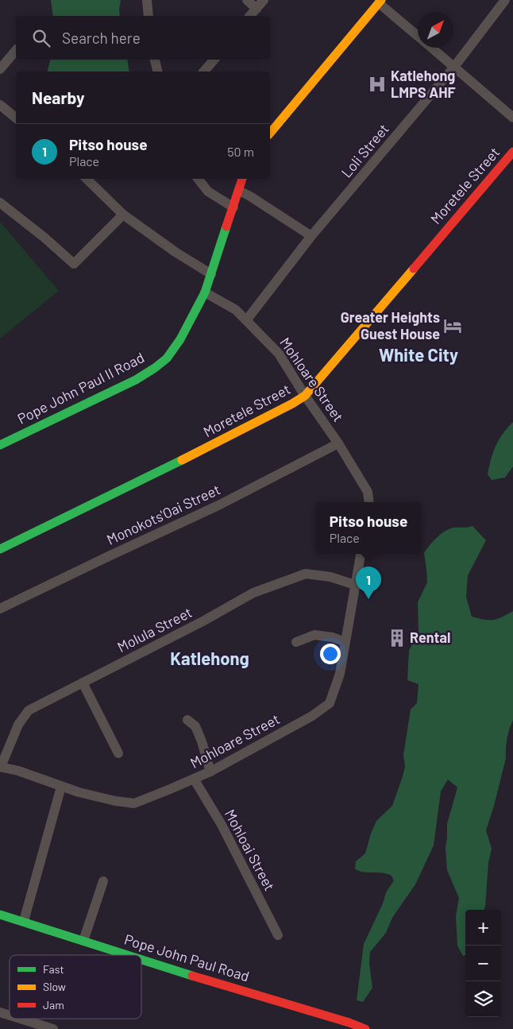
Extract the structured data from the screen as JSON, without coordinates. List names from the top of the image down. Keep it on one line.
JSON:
{"streets":{"main road":["Moretele Street","Pope John Paul II Road","Pope John Paul Road"],"street":["Loli Street","Mohloare Street","Monokots'Oai Street","Molula Street","Mohloai Street"]},"crossings":[["Loli Street","Mohloare Street"],["Moretele Street","Mohloare Street"],["Mohloare Street","Pope John Paul II Road"],["Mohloare Street","Monokots'Oai Street"],["Mohloare Street","Molula Street"],["Mohloare Street","Mohloai Street"]],"districts":["White City","Katlehong"],"places":{"hospital":["Katlehong LMPS AHF"],"hotel":["Greater Heights Guest House"],"building":["Rental"]},"legend":["Fast","Slow","Jam"],"north":"top right","page":{"search":"Search here","heading":"Nearby","list":[{"mark":"1","name":"Pitso house","note":"Place","value":"50 m"}],"popup":["Pitso house","Place"],"pins":"1","map_buttons":["+","−"]}}
